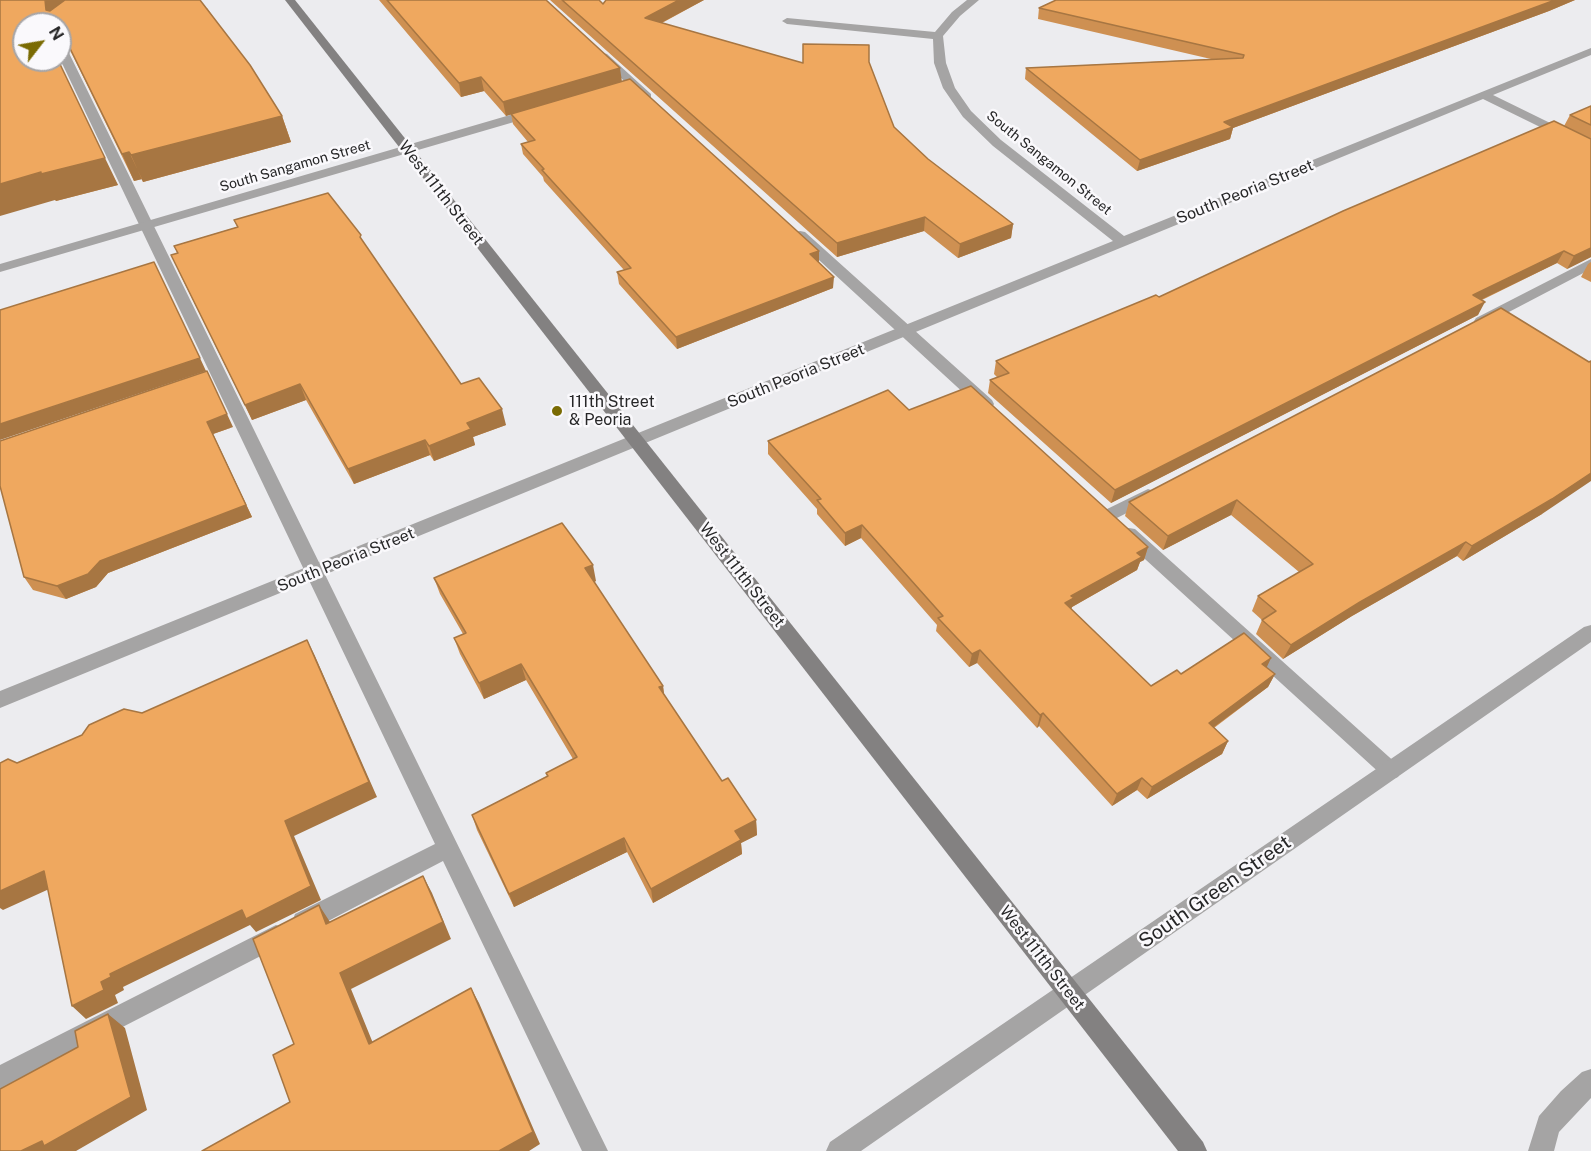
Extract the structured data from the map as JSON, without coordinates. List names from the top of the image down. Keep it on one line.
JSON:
{"streets":{"main road":["West 111th Street"],"street":["South Sangamon Street","South Peoria Street","South Green Street"]},"crossings":[["South Sangamon Street","South Peoria Street"],["South Sangamon Street","West 111th Street"],["South Peoria Street","West 111th Street"],["West 111th Street","South Green Street"]],"places":["111th Street & Peoria"],"north":"top right"}
